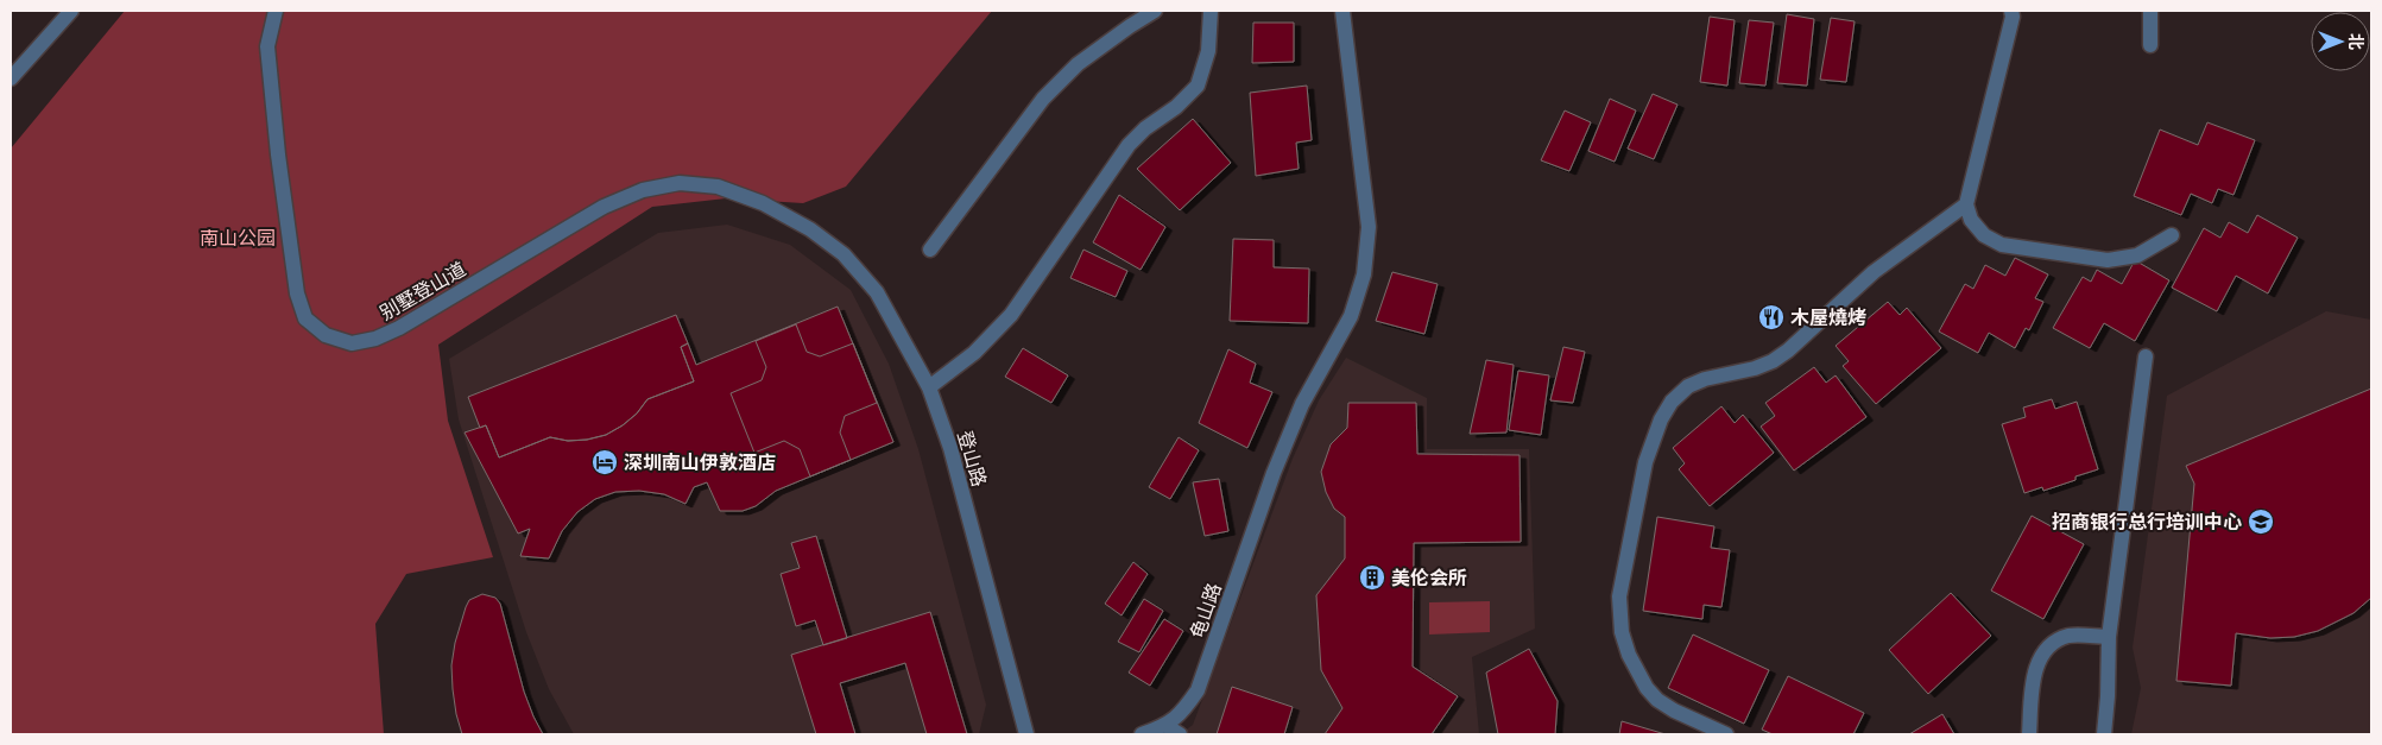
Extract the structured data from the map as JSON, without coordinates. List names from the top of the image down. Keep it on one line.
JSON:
{"streets":{"street":["别墅登山道","登山路","龟山路"]},"crossings":[["别墅登山道","登山路"]],"parks":["南山公园"],"places":{"restaurant":["木屋燒烤"],"hotel":["深圳南山伊敦酒店"],"school or university":["招商银行总行培训中心"],"building":["美伦会所"]},"north":"right"}
